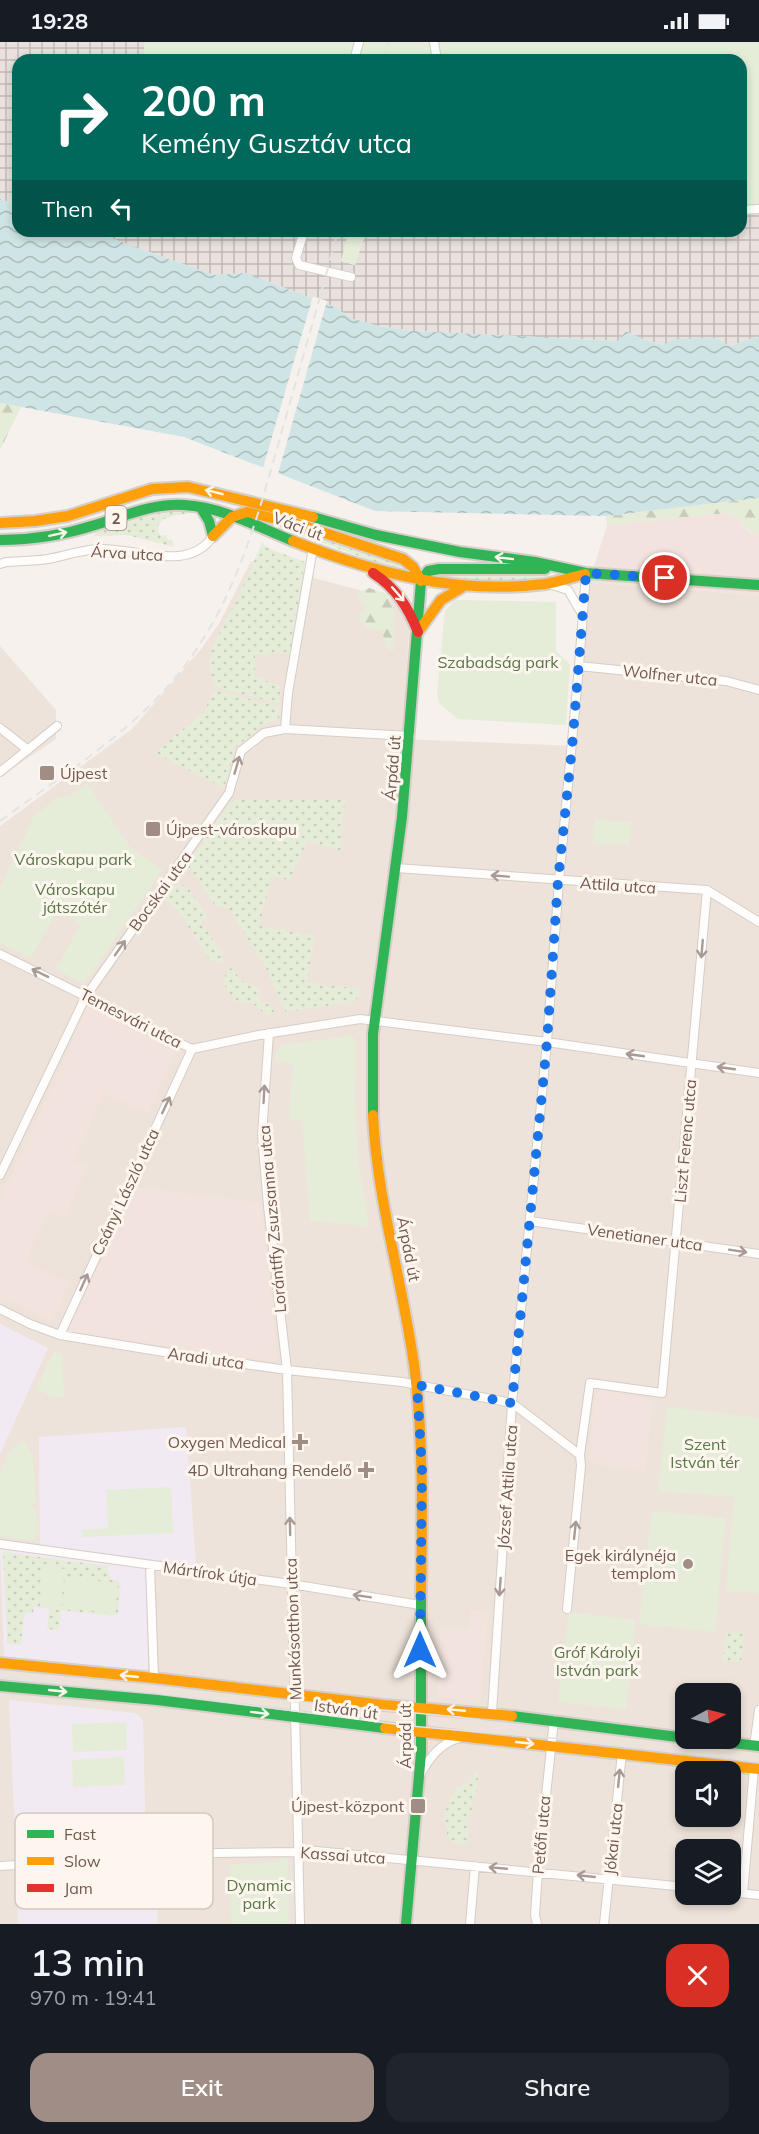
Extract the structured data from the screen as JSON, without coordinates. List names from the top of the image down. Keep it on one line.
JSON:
{"streets":{"main road":["2","Váci út","Árpád út","István út"],"street":["Árva utca","Wolfner utca","Attila utca","Bocskai utca","Temesvári utca","Liszt Ferenc utca","Csányi László utca","Lorántffy Zsuzsanna utca","Venetianer utca","Aradi utca","József Attila utca","Mártírok útja","Munkásotthon utca","Petőfi utca","Jókai utca","Kassai utca"]},"crossings":[["Váci út","Árpád út"],["Váci út","József Attila utca"],["Wolfner utca","József Attila utca"],["Árpád út","Attila utca"],["Árpád út","Temesvári utca"],["Árpád út","Aradi utca"],["Árpád út","Mártírok útja"],["Árpád út","István út"],["Árpád út","Kassai utca"],["Attila utca","Liszt Ferenc utca"],["Attila utca","József Attila utca"],["Bocskai utca","Temesvári utca"],["Temesvári utca","Liszt Ferenc utca"],["Temesvári utca","Csányi László utca"],["Temesvári utca","Lorántffy Zsuzsanna utca"],["Temesvári utca","József Attila utca"],["Liszt Ferenc utca","Venetianer utca"],["Csányi László utca","Aradi utca"],["Lorántffy Zsuzsanna utca","Aradi utca"],["Lorántffy Zsuzsanna utca","Munkásotthon utca"],["Venetianer utca","József Attila utca"],["Aradi utca","József Attila utca"],["Aradi utca","Munkásotthon utca"],["József Attila utca","István út"],["Mártírok útja","Munkásotthon utca"],["Munkásotthon utca","István út"],["Munkásotthon utca","Kassai utca"],["István út","Petőfi utca"],["István út","Jókai utca"],["Petőfi utca","Kassai utca"],["Jókai utca","Kassai utca"]],"one_way":["Attila utca","Bocskai utca","Temesvári utca","Csányi László utca","Lorántffy Zsuzsanna utca","Venetianer utca","Munkásotthon utca","Jókai utca"],"parks":["Szabadság park","Városkapu park","Városkapu játszótér","Szent István tér","Gróf Károlyi István park","Dynamic park"],"places":{"transit":["Újpest","Újpest-városkapu","Újpest-központ"],"health":["Oxygen Medical","4D Ultrahang Rendelő"],"other":["Egek királynéja templom"]},"legend":["Fast","Slow","Jam"],"north":"right","page":{"status":"19:28","turn":["200 m","Kemény Gusztáv utca"],"then":"Then","heading":["13 min","970 m · 19:41"],"buttons":["Exit","Share"]}}
